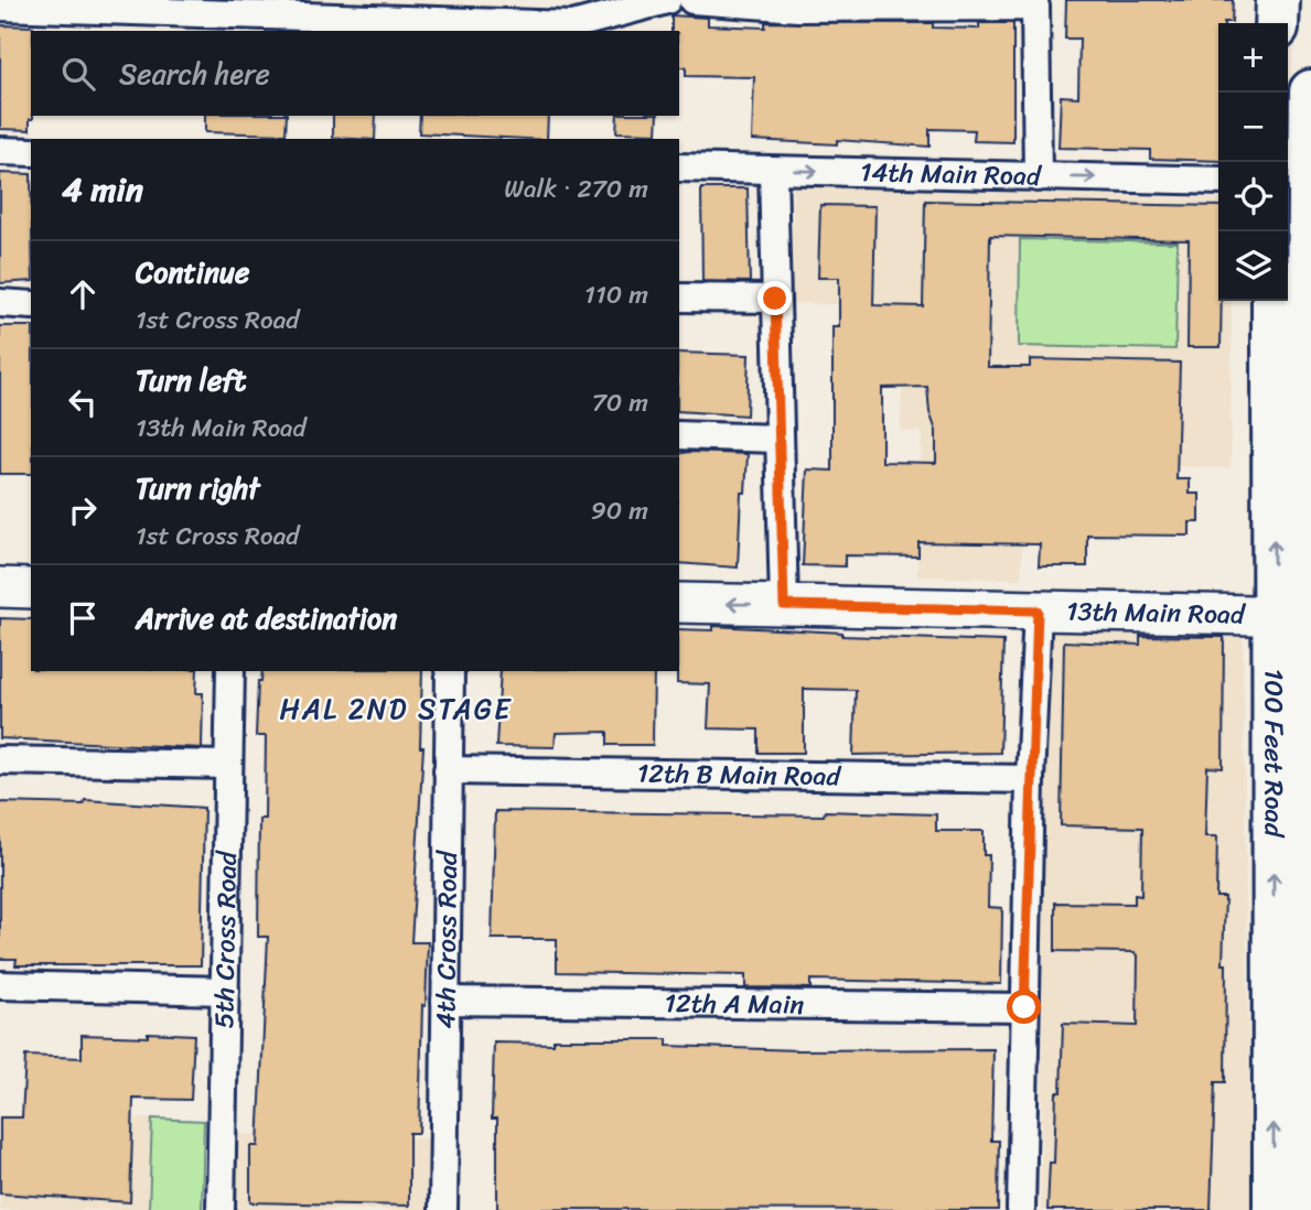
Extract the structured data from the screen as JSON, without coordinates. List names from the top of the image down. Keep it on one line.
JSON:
{"streets":{"main road":["100 Feet Road"],"street":["14th Main Road","13th Main Road","12th B Main Road","5th Cross Road","4th Cross Road","12th A Main"]},"crossings":[["13th Main Road","100 Feet Road"],["12th B Main Road","4th Cross Road"],["4th Cross Road","12th A Main"]],"one_way":["14th Main Road"],"districts":["HAL 2ND STAGE"],"page":{"map_buttons":["+","−"],"search":"Search here","heading":["4 min","Walk · 270 m"],"list":[["Continue","1st Cross Road","110 m"],["Turn left","13th Main Road","70 m"],["Turn right","1st Cross Road","90 m"],"Arrive at destination"]}}
